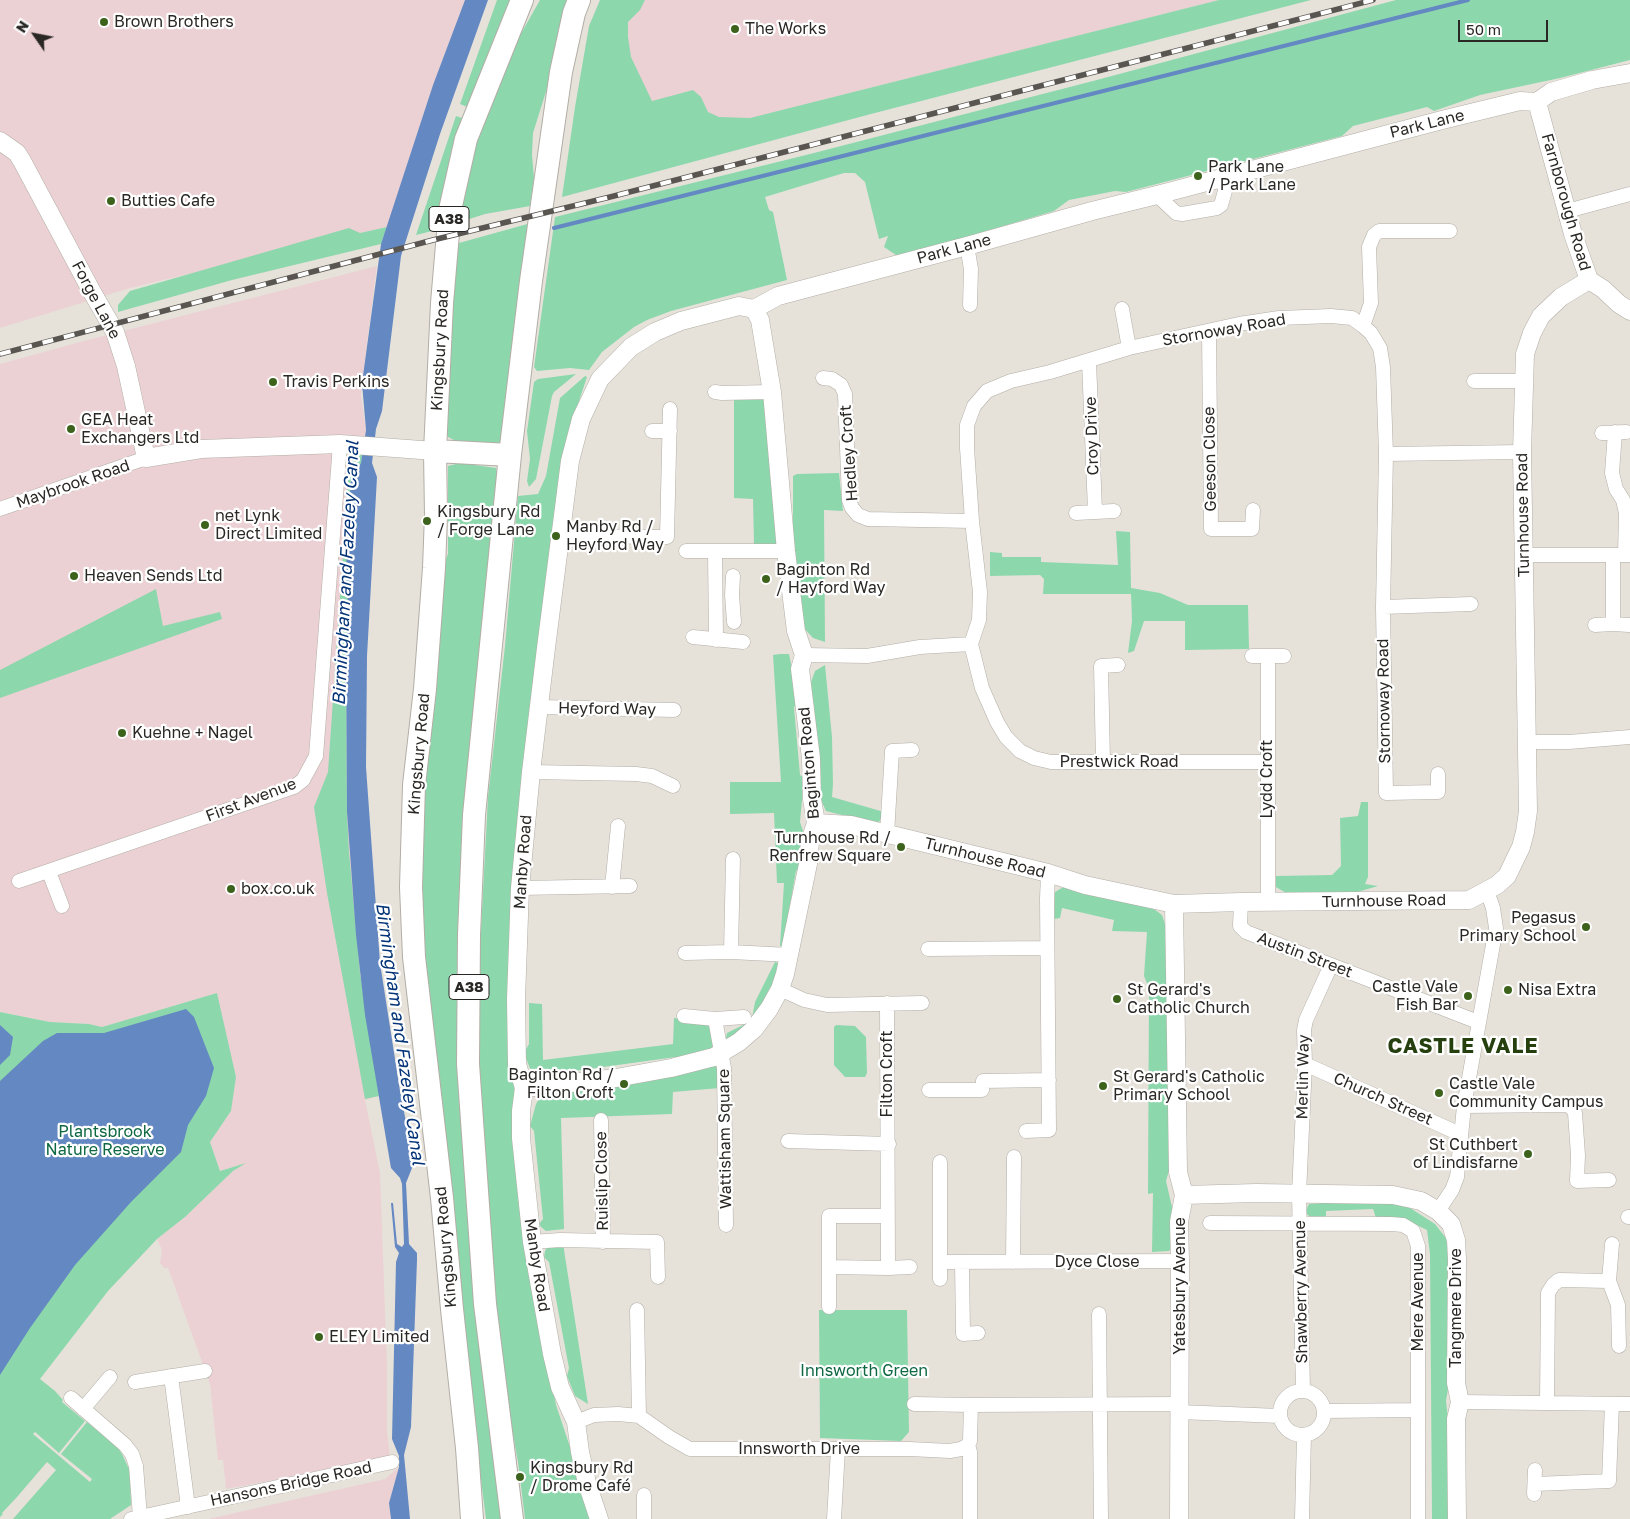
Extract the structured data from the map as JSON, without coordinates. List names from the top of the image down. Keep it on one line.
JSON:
{"streets":{"highway":["A38","Kingsbury Road"],"street":["Park Lane","Farnborough Road","Forge Lane","Stornoway Road","Croy Drive","Hedley Croft","Geeson Close","Maybrook Road","Turnhouse Road","Heyford Way","Prestwick Road","Baginton Road","Lydd Croft","First Avenue","Manby Road","Austin Street","Filton Croft","Merlin Way","Church Street","Wattisham Square","Ruislip Close","Dyce Close","Yatesbury Avenue","Shawberry Avenue","Mere Avenue","Tangmere Drive","Innsworth Drive","Hansons Bridge Road"]},"crossings":[["Park Lane","Farnborough Road"],["Park Lane","Baginton Road"],["Park Lane","Manby Road"],["Farnborough Road","Turnhouse Road"],["A38","Kingsbury Road"],["Forge Lane","Maybrook Road"],["Stornoway Road","Croy Drive"],["Stornoway Road","Hedley Croft"],["Stornoway Road","Geeson Close"],["Stornoway Road","Prestwick Road"],["Turnhouse Road","Baginton Road"],["Turnhouse Road","Lydd Croft"],["Turnhouse Road","Austin Street"],["Turnhouse Road","Yatesbury Avenue"],["Heyford Way","Manby Road"],["Prestwick Road","Lydd Croft"],["Baginton Road","Manby Road"],["Baginton Road","Wattisham Square"],["Manby Road","Ruislip Close"],["Austin Street","Merlin Way"],["Merlin Way","Church Street"],["Merlin Way","Shawberry Avenue"],["Merlin Way","Tangmere Drive"],["Dyce Close","Yatesbury Avenue"],["Yatesbury Avenue","Tangmere Drive"],["Shawberry Avenue","Mere Avenue"],["Shawberry Avenue","Tangmere Drive"]],"districts":["CASTLE VALE"],"water":["Birmingham and Fazeley Canal"],"parks":["Plantsbrook Nature Reserve","Innsworth Green"],"places":["Brown Brothers","The Works","Park Lane / Park Lane","Butties Cafe","Travis Perkins","GEA Heat Exchangers Ltd","Kingsbury Rd / Forge Lane","net Lynk Direct Limited","Manby Rd / Heyford Way","Heaven Sends Ltd","Baginton Rd / Hayford Way","Kuehne + Nagel","Turnhouse Rd / Renfrew Square","box.co.uk","Pegasus Primary School","Nisa Extra","Castle Vale Fish Bar","St Gerard's Catholic Church","Baginton Rd / Filton Croft","St Gerard's Catholic Primary School","Castle Vale Community Campus","St Cuthbert of Lindisfarne","ELEY Limited","Kingsbury Rd / Drome Café"],"scale_bar":"50 m","north":"top left"}
